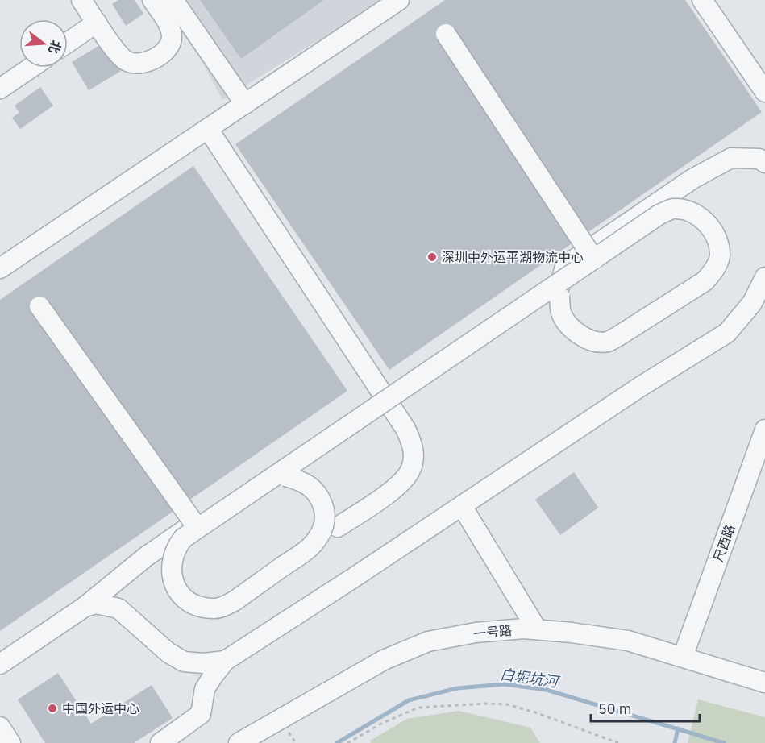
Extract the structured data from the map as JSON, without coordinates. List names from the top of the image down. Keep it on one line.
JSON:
{"streets":{"street":["尺西路","一号路"]},"crossings":[["尺西路","一号路"]],"water":["白坭坑河"],"places":["深圳中外运平湖物流中心","中国外运中心"],"scale_bar":"50 m","north":"right"}
